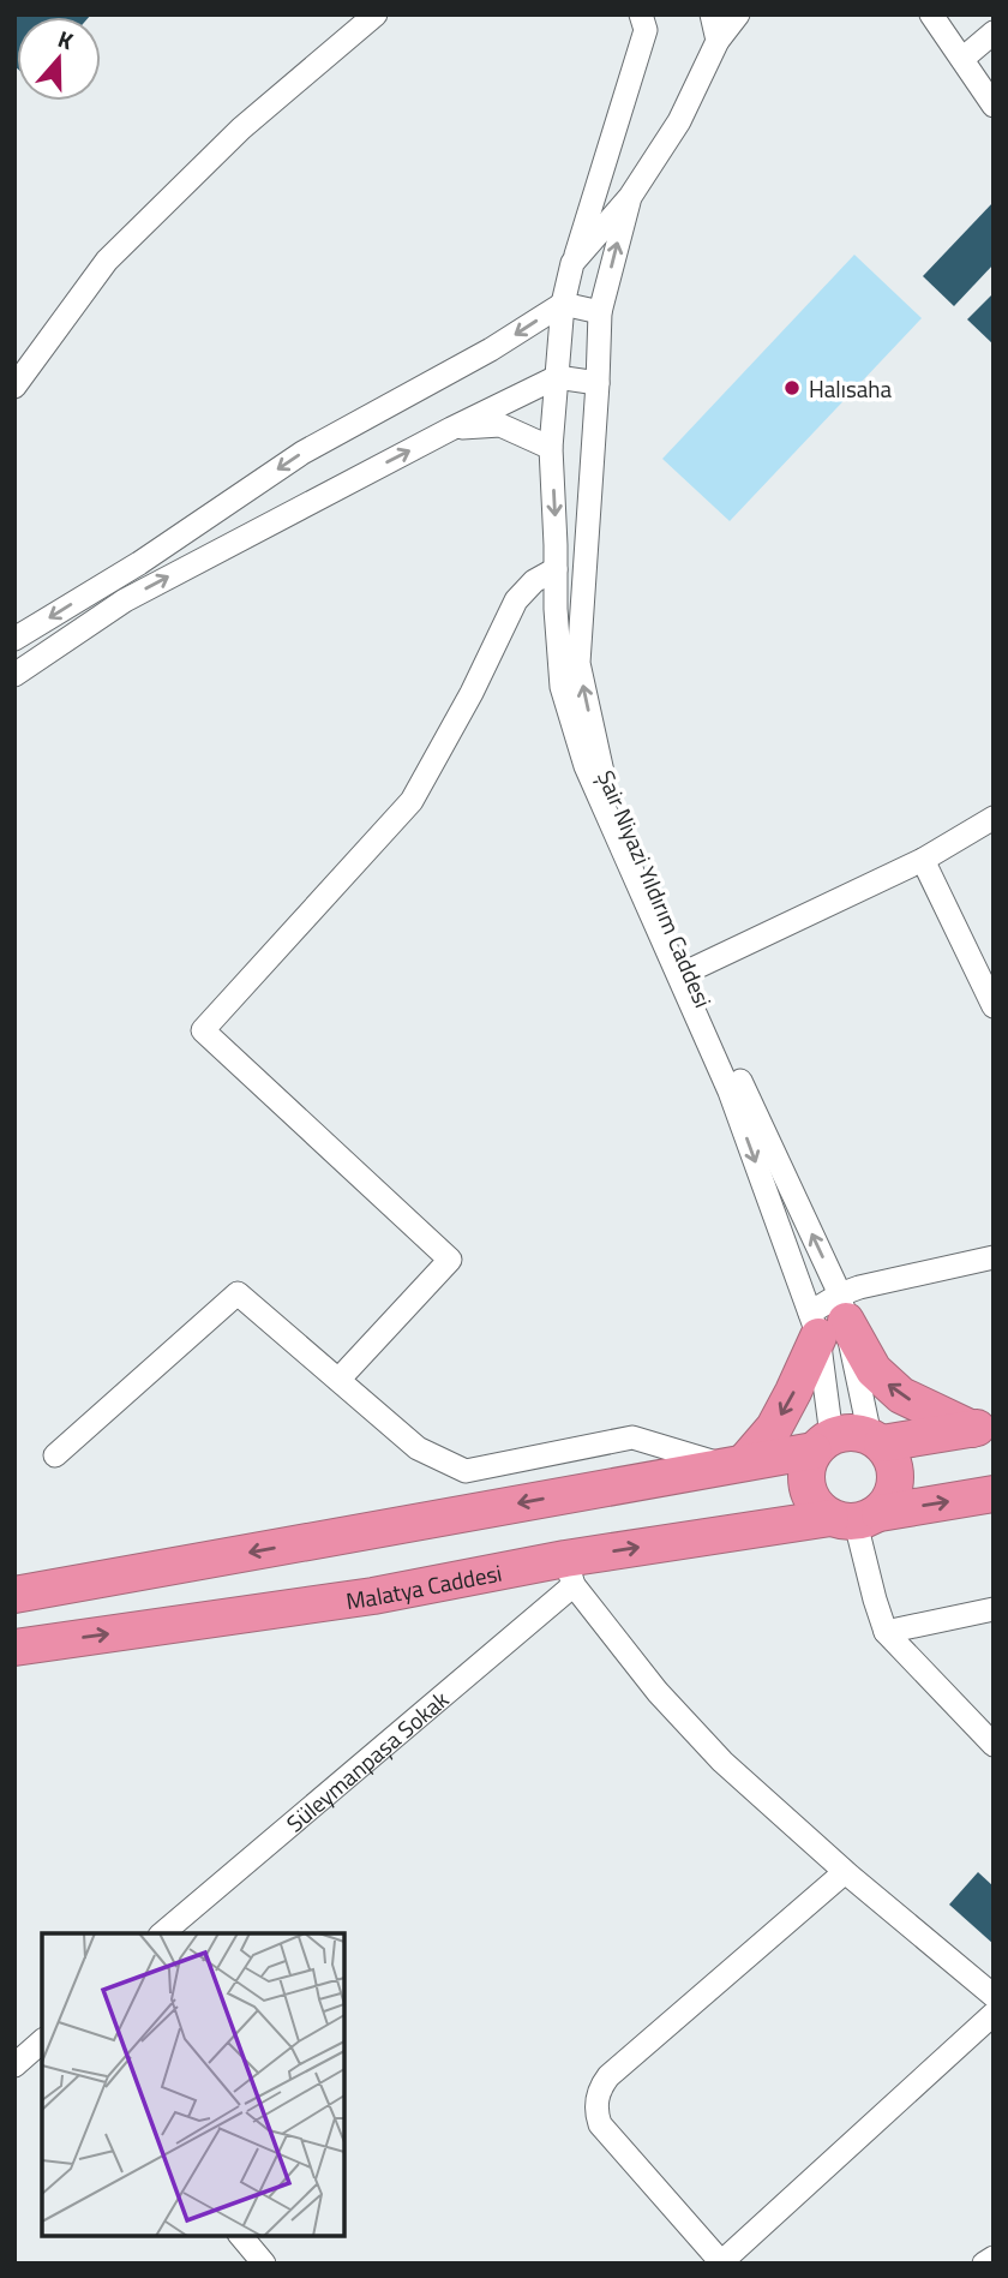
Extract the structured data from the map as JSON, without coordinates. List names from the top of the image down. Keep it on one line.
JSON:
{"streets":{"highway":["Malatya Caddesi"],"street":["Şair Niyazi Yıldırım Caddesi","Süleymanpaşa Sokak"]},"crossings":[["Şair Niyazi Yıldırım Caddesi","Malatya Caddesi"],["Malatya Caddesi","Süleymanpaşa Sokak"]],"places":["Halısaha"],"north":"top"}
